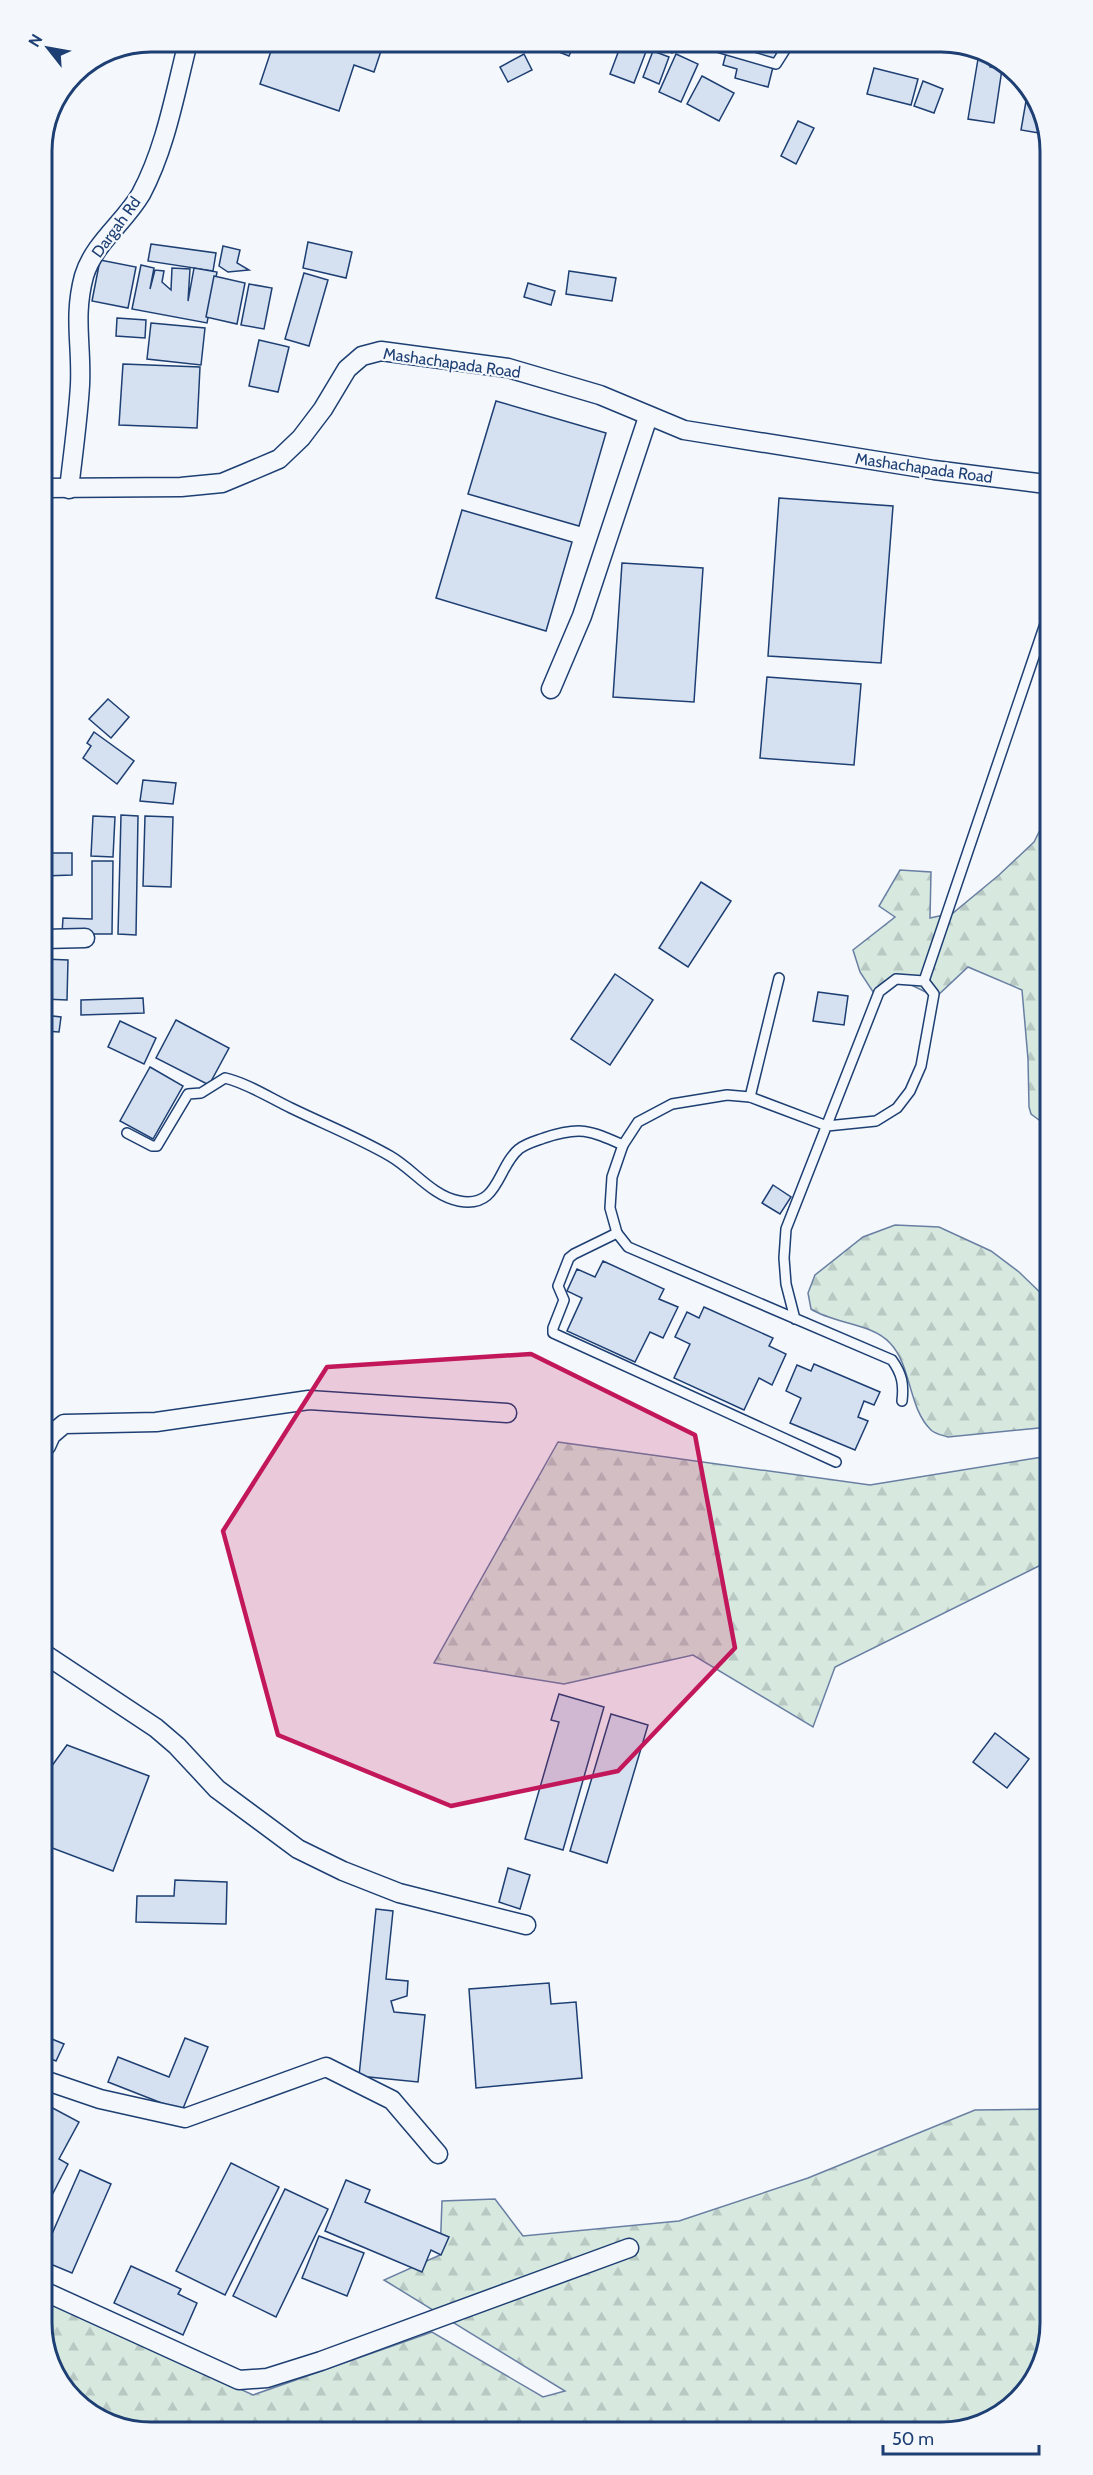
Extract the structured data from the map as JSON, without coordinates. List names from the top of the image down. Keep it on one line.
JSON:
{"streets":{"street":["Dargah Rd","Mashachapada Road"]},"crossings":[["Dargah Rd","Mashachapada Road"]],"scale_bar":"50 m","north":"top left"}
